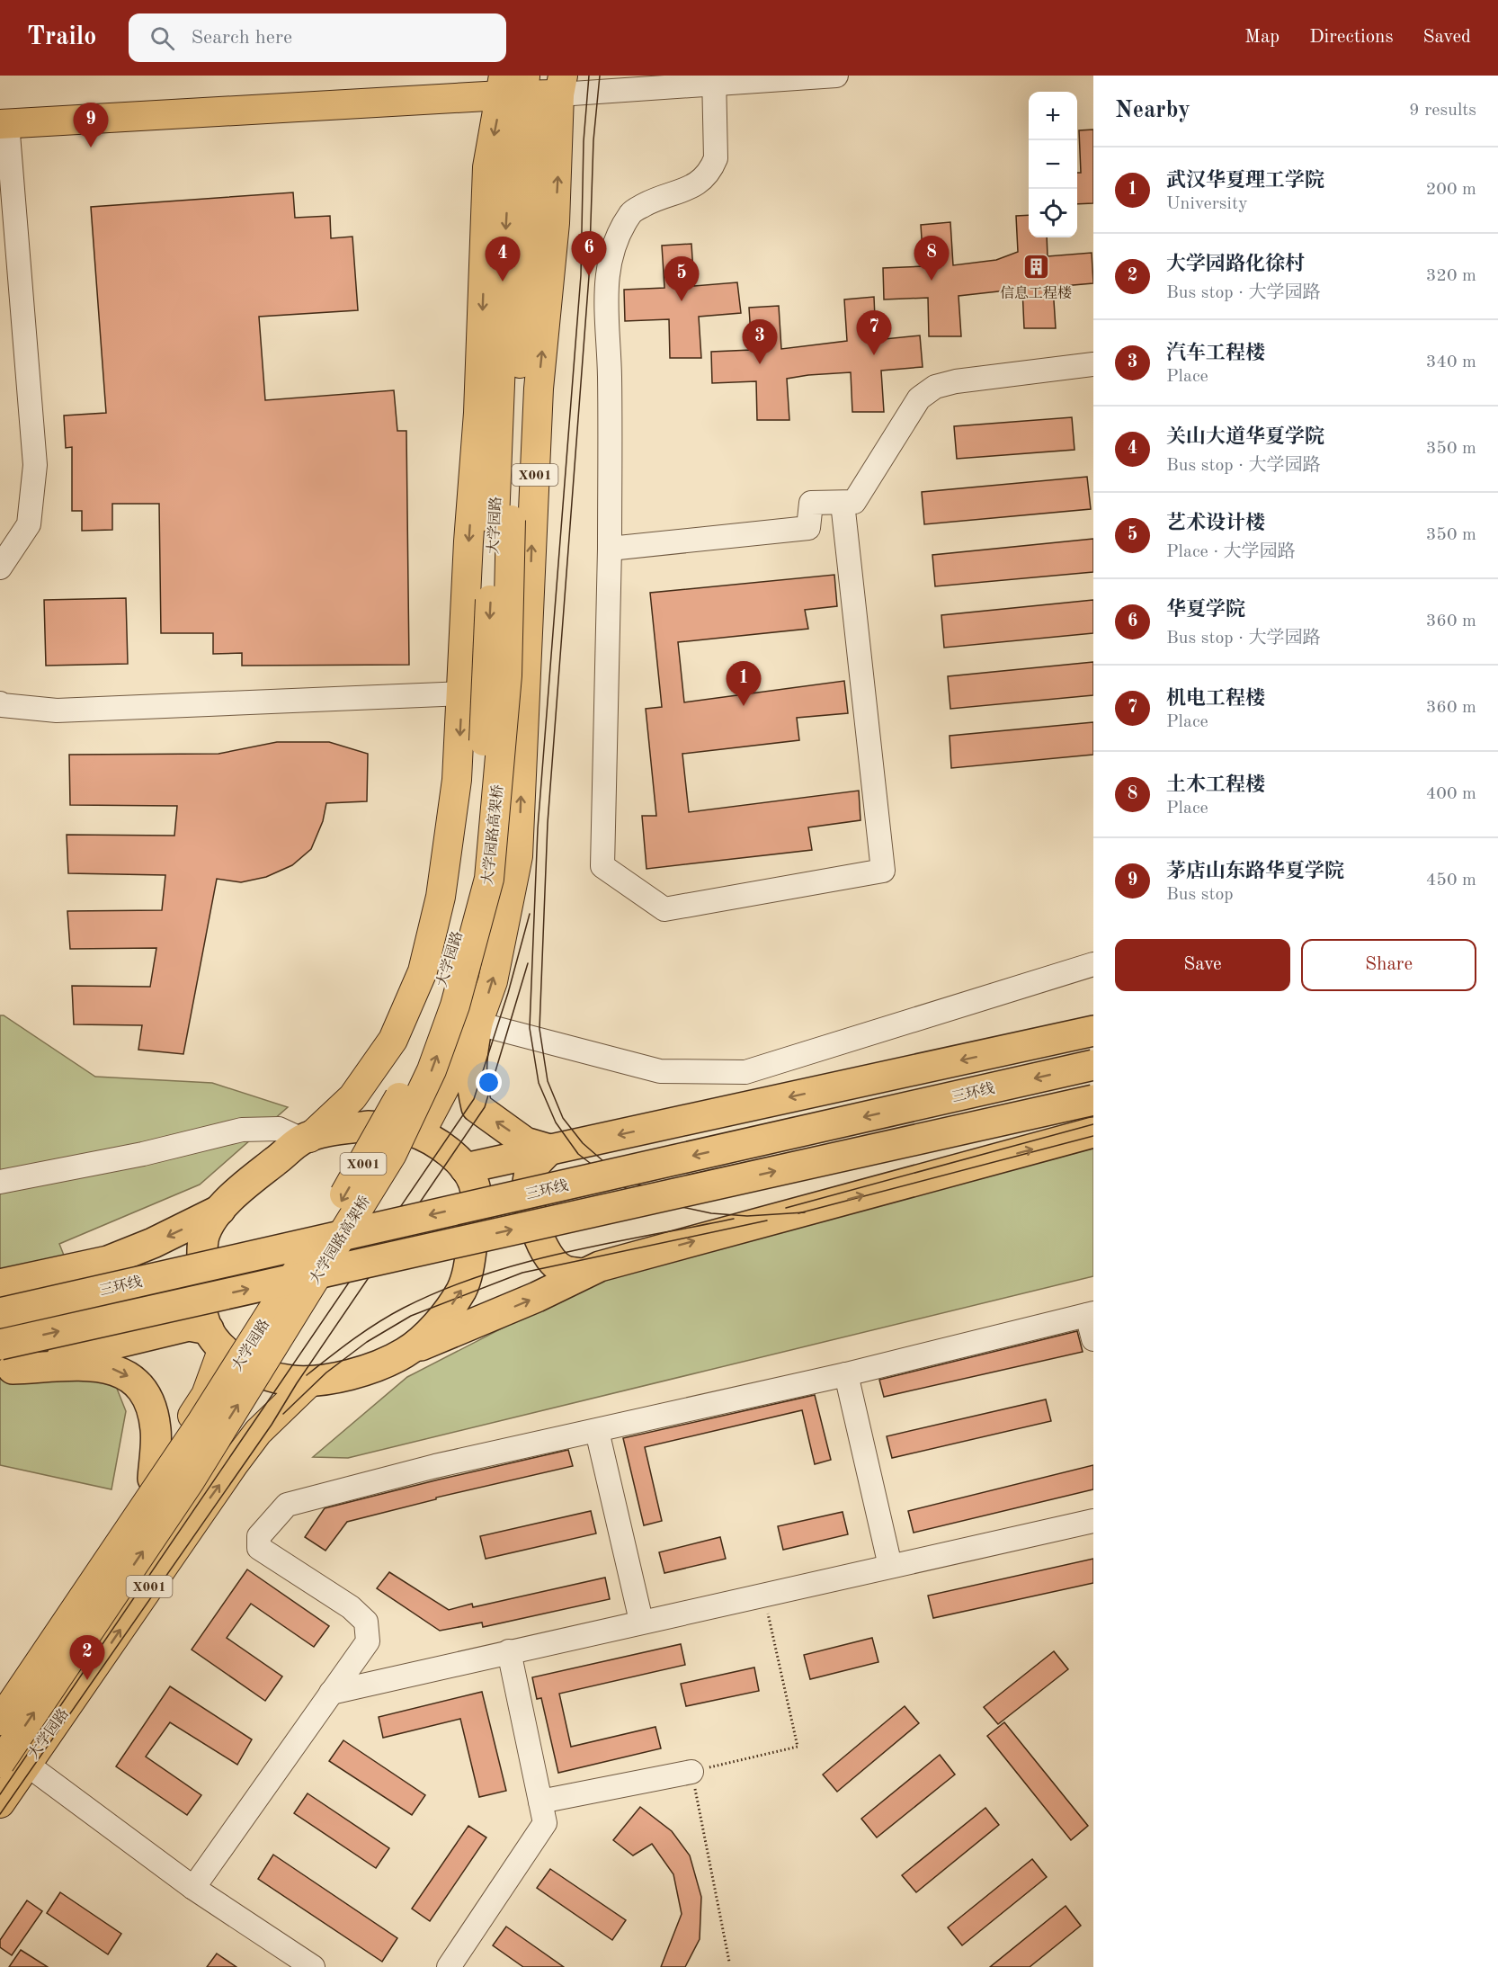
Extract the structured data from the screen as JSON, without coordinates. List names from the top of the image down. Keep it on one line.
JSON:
{"streets":{"highway":["三环线"],"main road":["X001","大学园路","大学园路高架桥"]},"crossings":[["大学园路","大学园路高架桥"]],"places":{"building":["信息工程楼"]},"page":{"header":"Trailo","search":"Search here","nav":["Map","Directions","Saved"],"heading":["Nearby","9 results"],"map_buttons":["+","−"],"pins":["9","6","8","4","5","7","3","1","2"],"list":[{"mark":"1","name":"武汉华夏理工学院","note":"University","value":"200 m"},{"mark":"2","name":"大学园路化徐村","note":"Bus stop · 大学园路","value":"320 m"},{"mark":"3","name":"汽车工程楼","note":"Place","value":"340 m"},{"mark":"4","name":"关山大道华夏学院","note":"Bus stop · 大学园路","value":"350 m"},{"mark":"5","name":"艺术设计楼","note":"Place · 大学园路","value":"350 m"},{"mark":"6","name":"华夏学院","note":"Bus stop · 大学园路","value":"360 m"},{"mark":"7","name":"机电工程楼","note":"Place","value":"360 m"},{"mark":"8","name":"土木工程楼","note":"Place","value":"400 m"},{"mark":"9","name":"茅店山东路华夏学院","note":"Bus stop","value":"450 m"}],"buttons":["Save","Share"]}}
